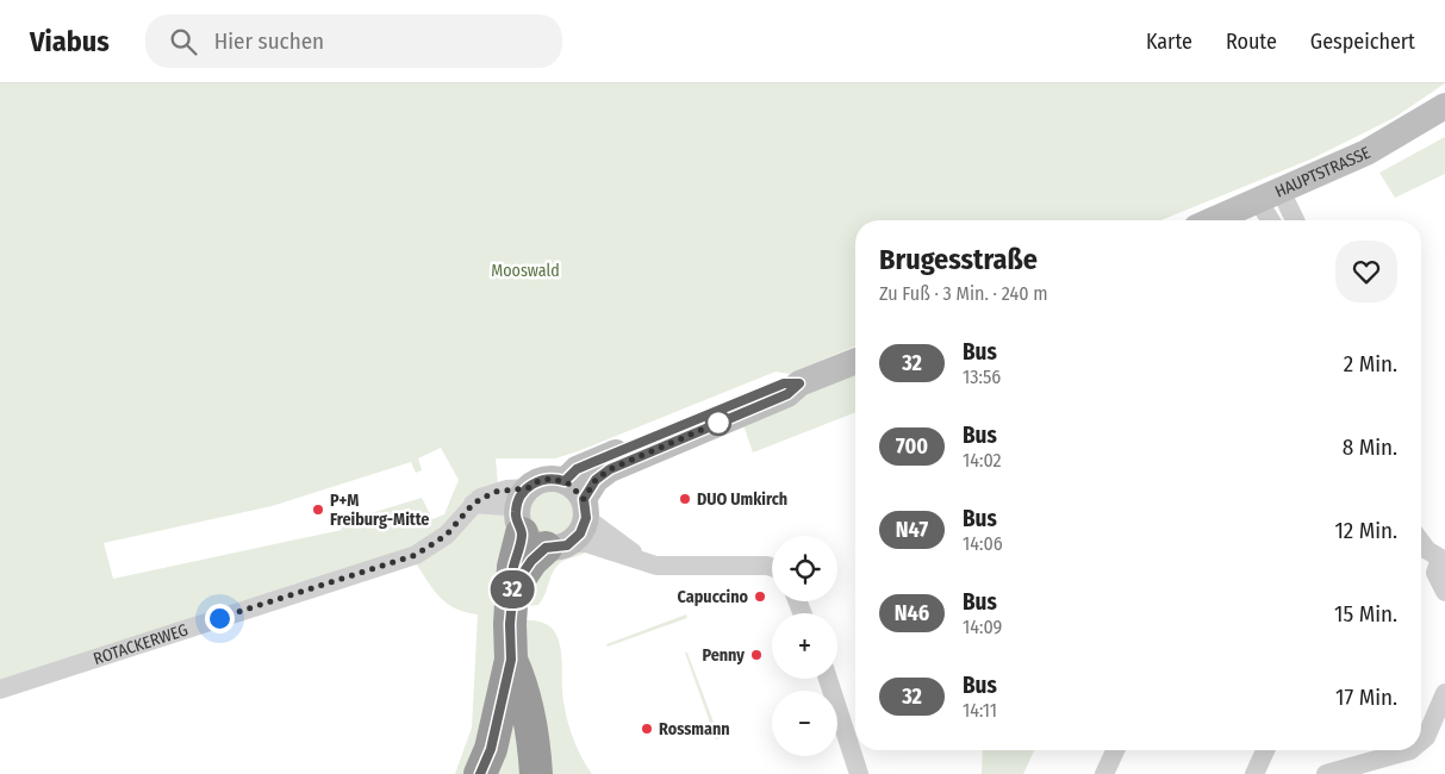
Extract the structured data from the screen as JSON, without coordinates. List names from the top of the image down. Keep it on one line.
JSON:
{"streets":{"street":["HAUPTSTRASSE","ROTACKERWEG"]},"parks":["Mooswald"],"places":["DUO Umkirch","P+M Freiburg-Mitte","Capuccino","Penny","Rossmann"],"lines":["bus line 32"],"page":{"header":"Viabus","search":"Hier suchen","nav":["Karte","Route","Gespeichert"],"on_map":"32","heading":["Brugesstraße","Zu Fuß · 3 Min. · 240 m"],"list":[{"mark":"32","name":"Bus","note":"13:56","value":"2 Min."},{"mark":"700","name":"Bus","note":"14:02","value":"8 Min."},{"mark":"N47","name":"Bus","note":"14:06","value":"12 Min."},{"mark":"N46","name":"Bus","note":"14:09","value":"15 Min."},{"mark":"32","name":"Bus","note":"14:11","value":"17 Min."}],"map_buttons":["+","−"]}}
